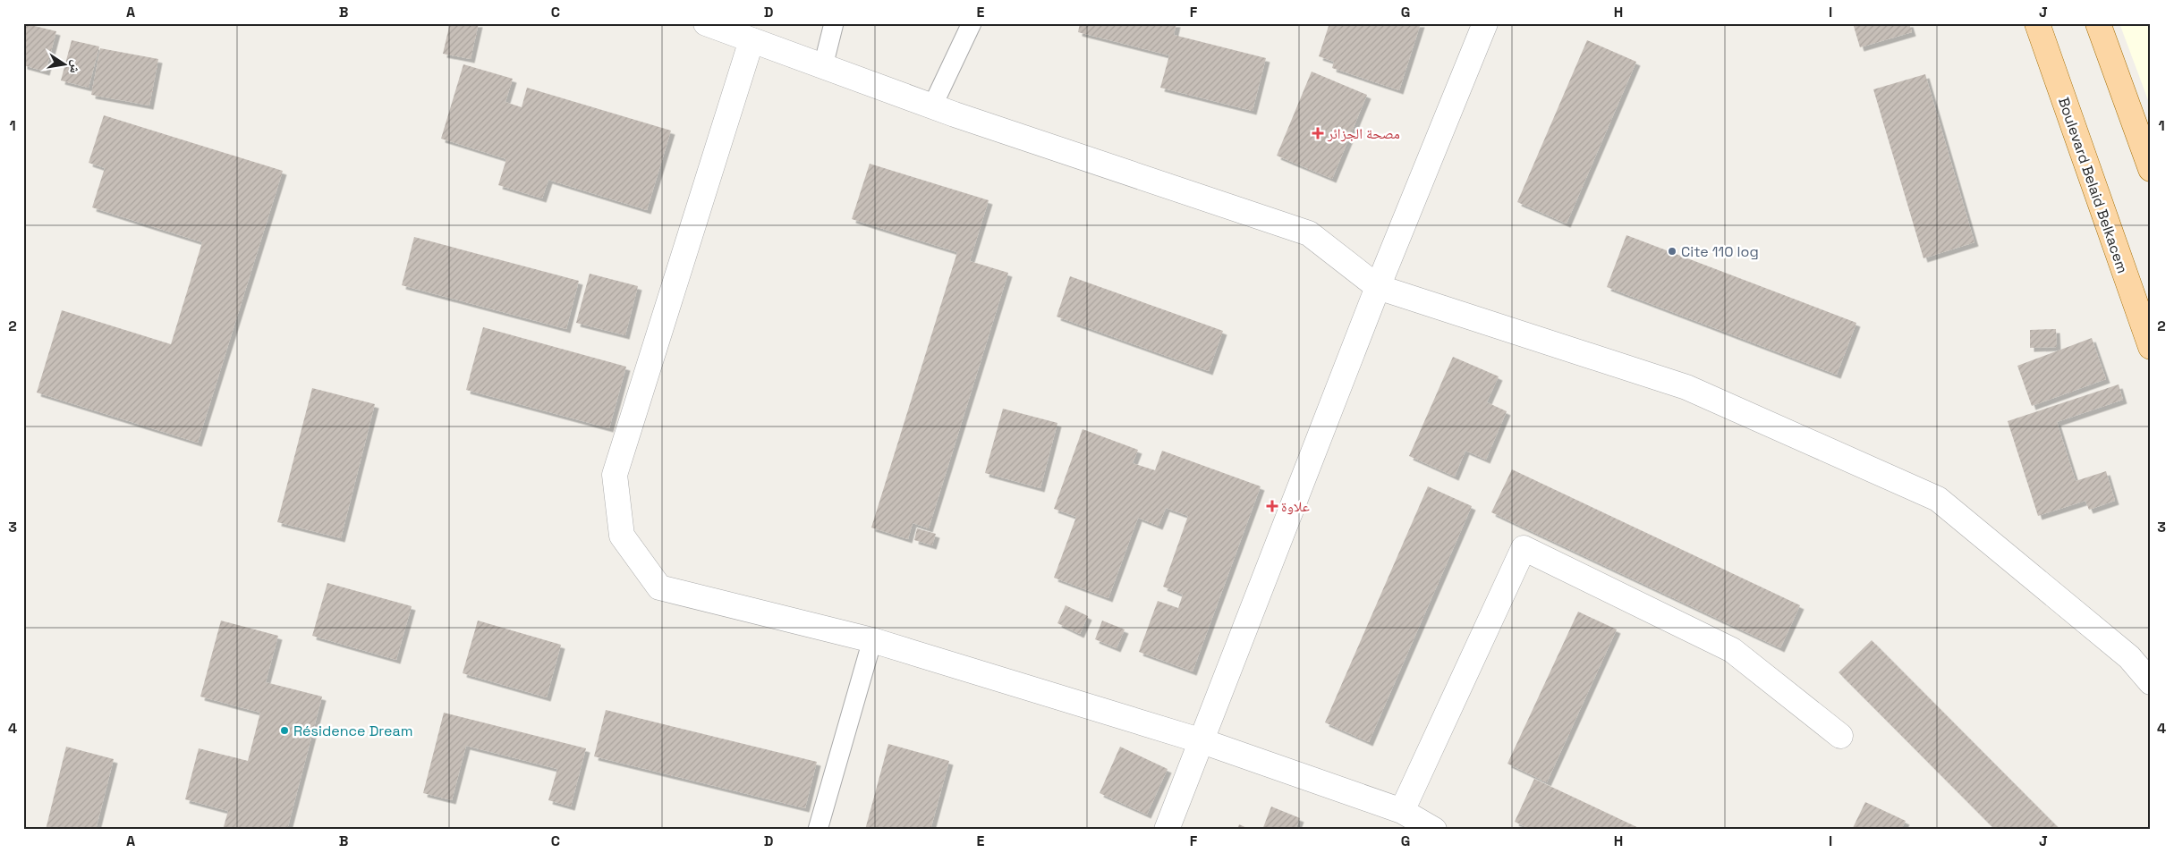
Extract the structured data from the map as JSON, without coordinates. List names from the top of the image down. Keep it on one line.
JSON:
{"streets":{"main road":["Boulevard Belaid Belkacem"]},"places":{"health":["مصحة الجزائر","علاوة"],"other":["Cite 110 log","Résidence Dream"]},"north":"right","grid":{"columns":["A","B","C","D","E","F","G","H","I","J"],"rows":["1","2","3","4"]}}
